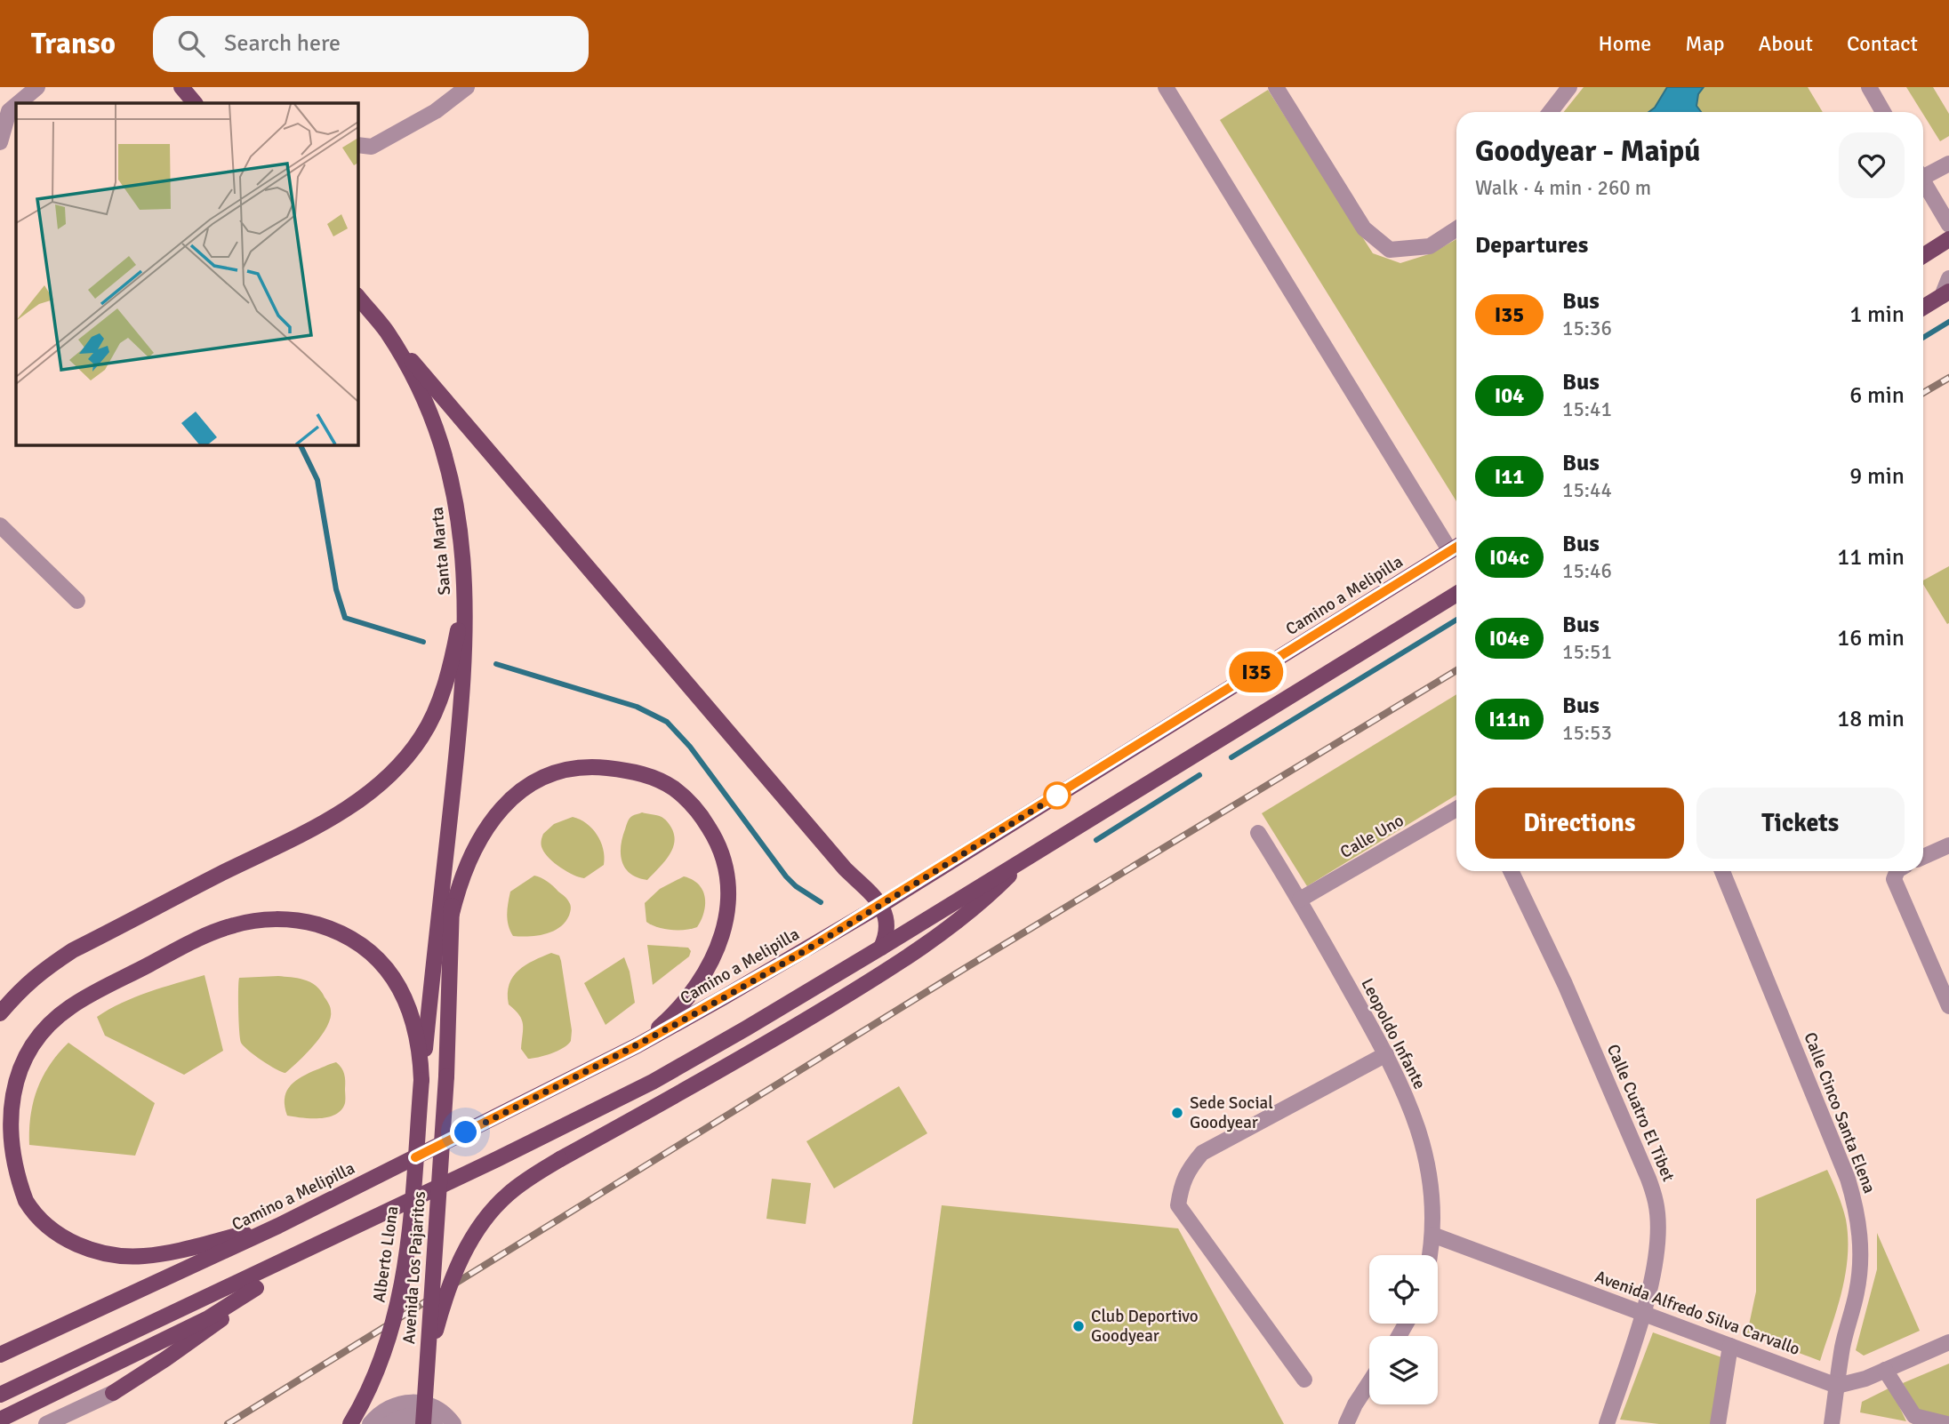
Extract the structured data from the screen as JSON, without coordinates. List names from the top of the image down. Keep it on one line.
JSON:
{"streets":{"main road":["Santa Marta","Camino a Melipilla","Alberto Llona","Avenida Los Pajaritos"],"street":["Calle Uno","Leopoldo Infante","Calle Cuatro El Tibet","Calle Cinco Santa Elena","Avenida Alfredo Silva Carvallo"]},"crossings":[["Santa Marta","Alberto Llona"],["Santa Marta","Avenida Los Pajaritos"],["Calle Uno","Leopoldo Infante"],["Leopoldo Infante","Avenida Alfredo Silva Carvallo"],["Calle Cuatro El Tibet","Avenida Alfredo Silva Carvallo"],["Calle Cinco Santa Elena","Avenida Alfredo Silva Carvallo"]],"places":["Sede Social Goodyear","Club Deportivo Goodyear"],"lines":["bus line I35"],"page":{"header":"Transo","search":"Search here","nav":["Home","Map","About","Contact"],"on_map":"I35","heading":[["Goodyear - Maipú","Walk · 4 min · 260 m"],"Departures"],"list":[{"mark":"I35","name":"Bus","note":"15:36","value":"1 min"},{"mark":"I04","name":"Bus","note":"15:41","value":"6 min"},{"mark":"I11","name":"Bus","note":"15:44","value":"9 min"},{"mark":"I04c","name":"Bus","note":"15:46","value":"11 min"},{"mark":"I04e","name":"Bus","note":"15:51","value":"16 min"},{"mark":"I11n","name":"Bus","note":"15:53","value":"18 min"}],"buttons":["Directions","Tickets"]}}
